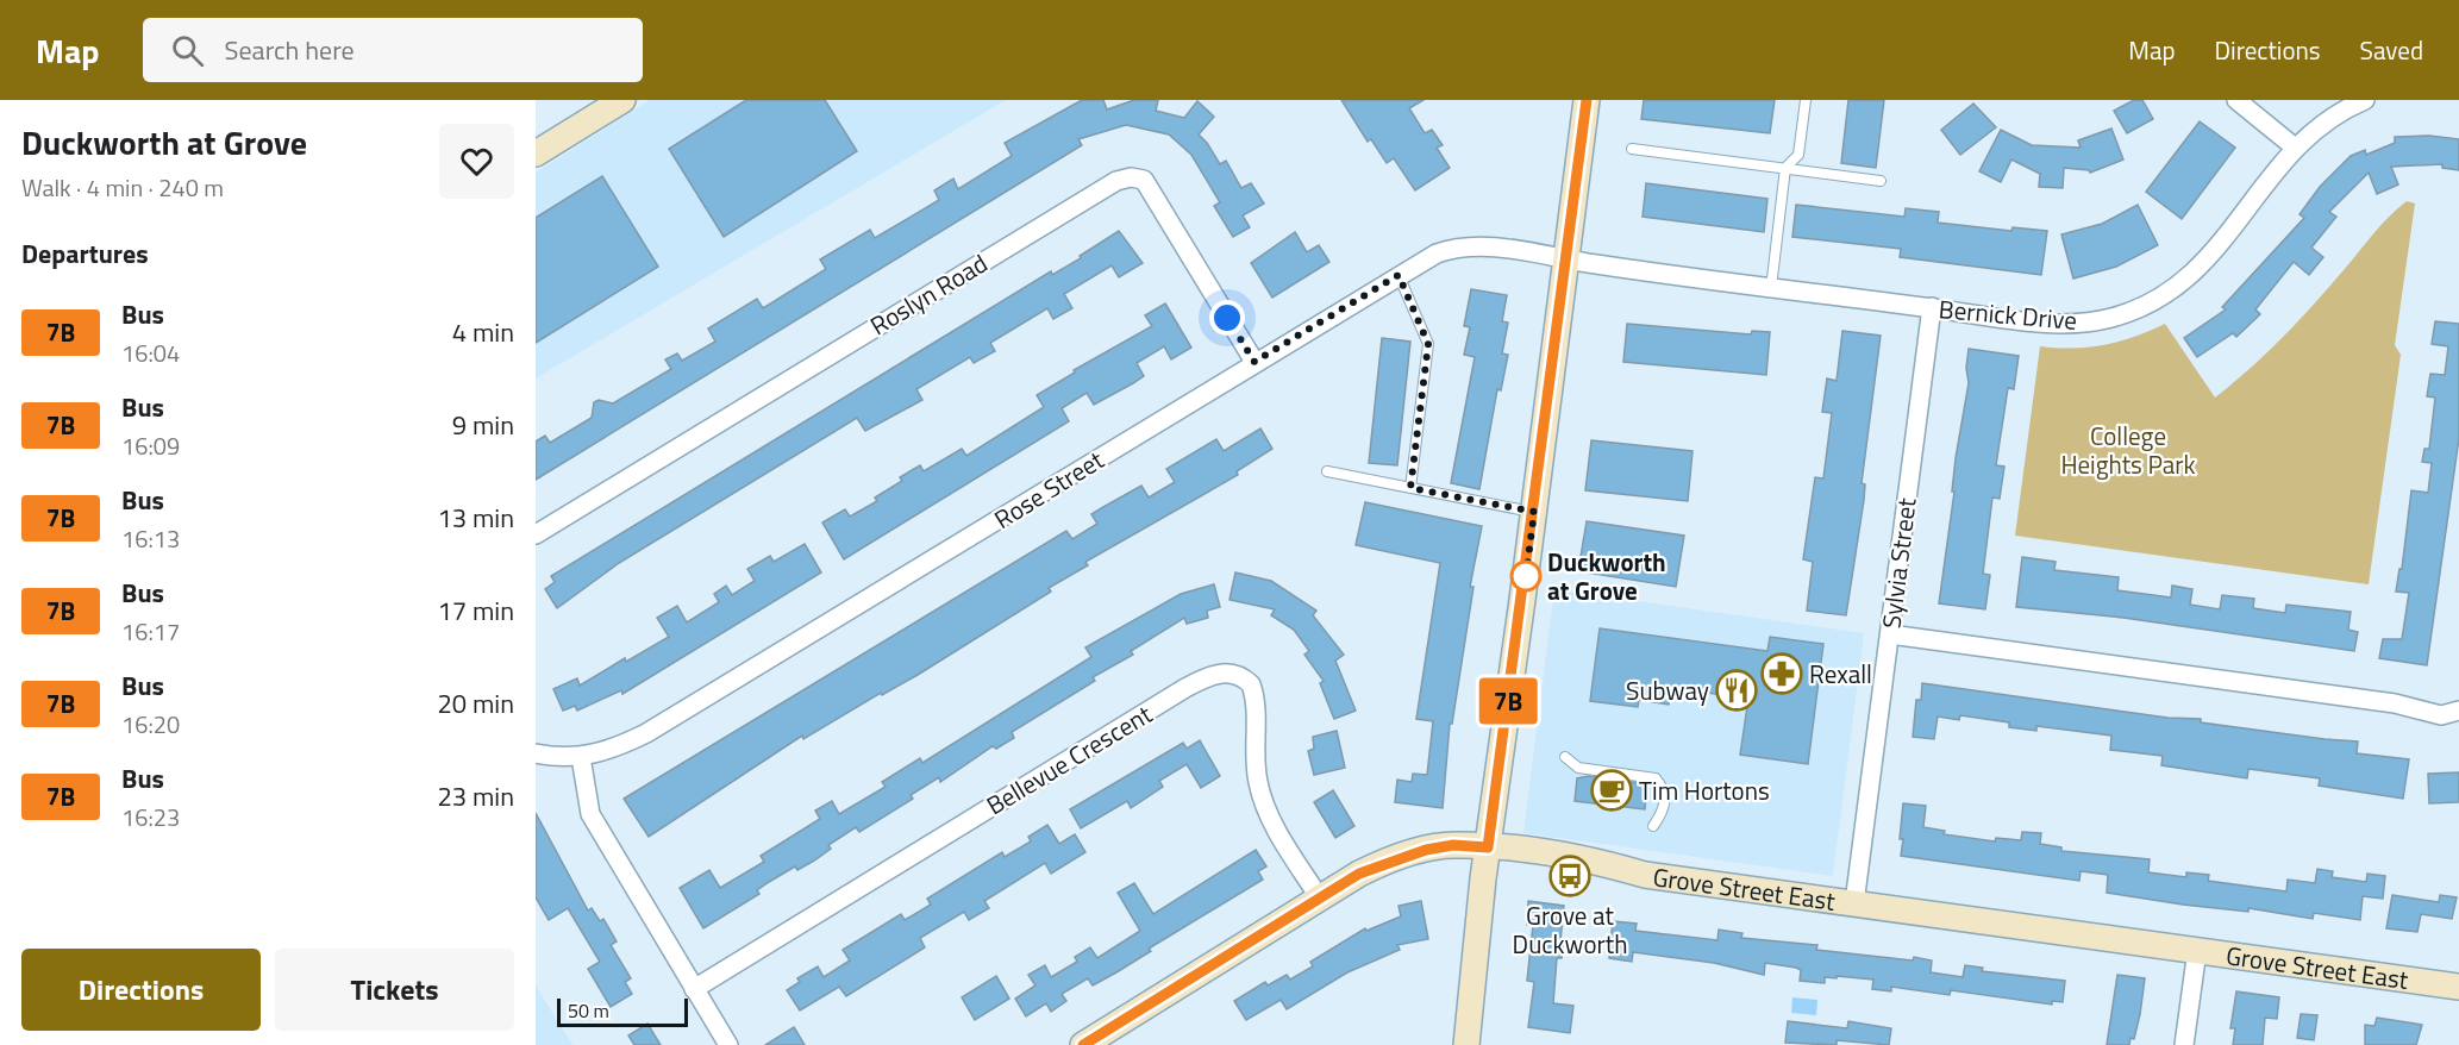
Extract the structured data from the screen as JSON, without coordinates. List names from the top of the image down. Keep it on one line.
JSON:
{"streets":{"street":["Roslyn Road","Bernick Drive","Rose Street","Sylvia Street","Bellevue Crescent","Grove Street East"]},"crossings":[["Roslyn Road","Rose Street"],["Bernick Drive","Rose Street"],["Bernick Drive","Sylvia Street"],["Sylvia Street","Grove Street East"],["Bellevue Crescent","Grove Street East"]],"parks":["College Heights Park"],"places":{"other":["Duckworth at Grove"],"pharmacy":["Rexall"],"restaurant":["Subway"],"cafe":["Tim Hortons"],"bus stop":["Grove at Duckworth"]},"lines":["bus line 7B"],"scale_bar":"50 m","page":{"header":"Map","search":"Search here","nav":["Map","Directions","Saved"],"heading":[["Duckworth at Grove","Walk · 4 min · 240 m"],"Departures"],"on_map":"7B","list":[{"mark":"7B","name":"Bus","note":"16:04","value":"4 min"},{"mark":"7B","name":"Bus","note":"16:09","value":"9 min"},{"mark":"7B","name":"Bus","note":"16:13","value":"13 min"},{"mark":"7B","name":"Bus","note":"16:17","value":"17 min"},{"mark":"7B","name":"Bus","note":"16:20","value":"20 min"},{"mark":"7B","name":"Bus","note":"16:23","value":"23 min"}],"buttons":["Directions","Tickets"],"scale":"50 m"}}
